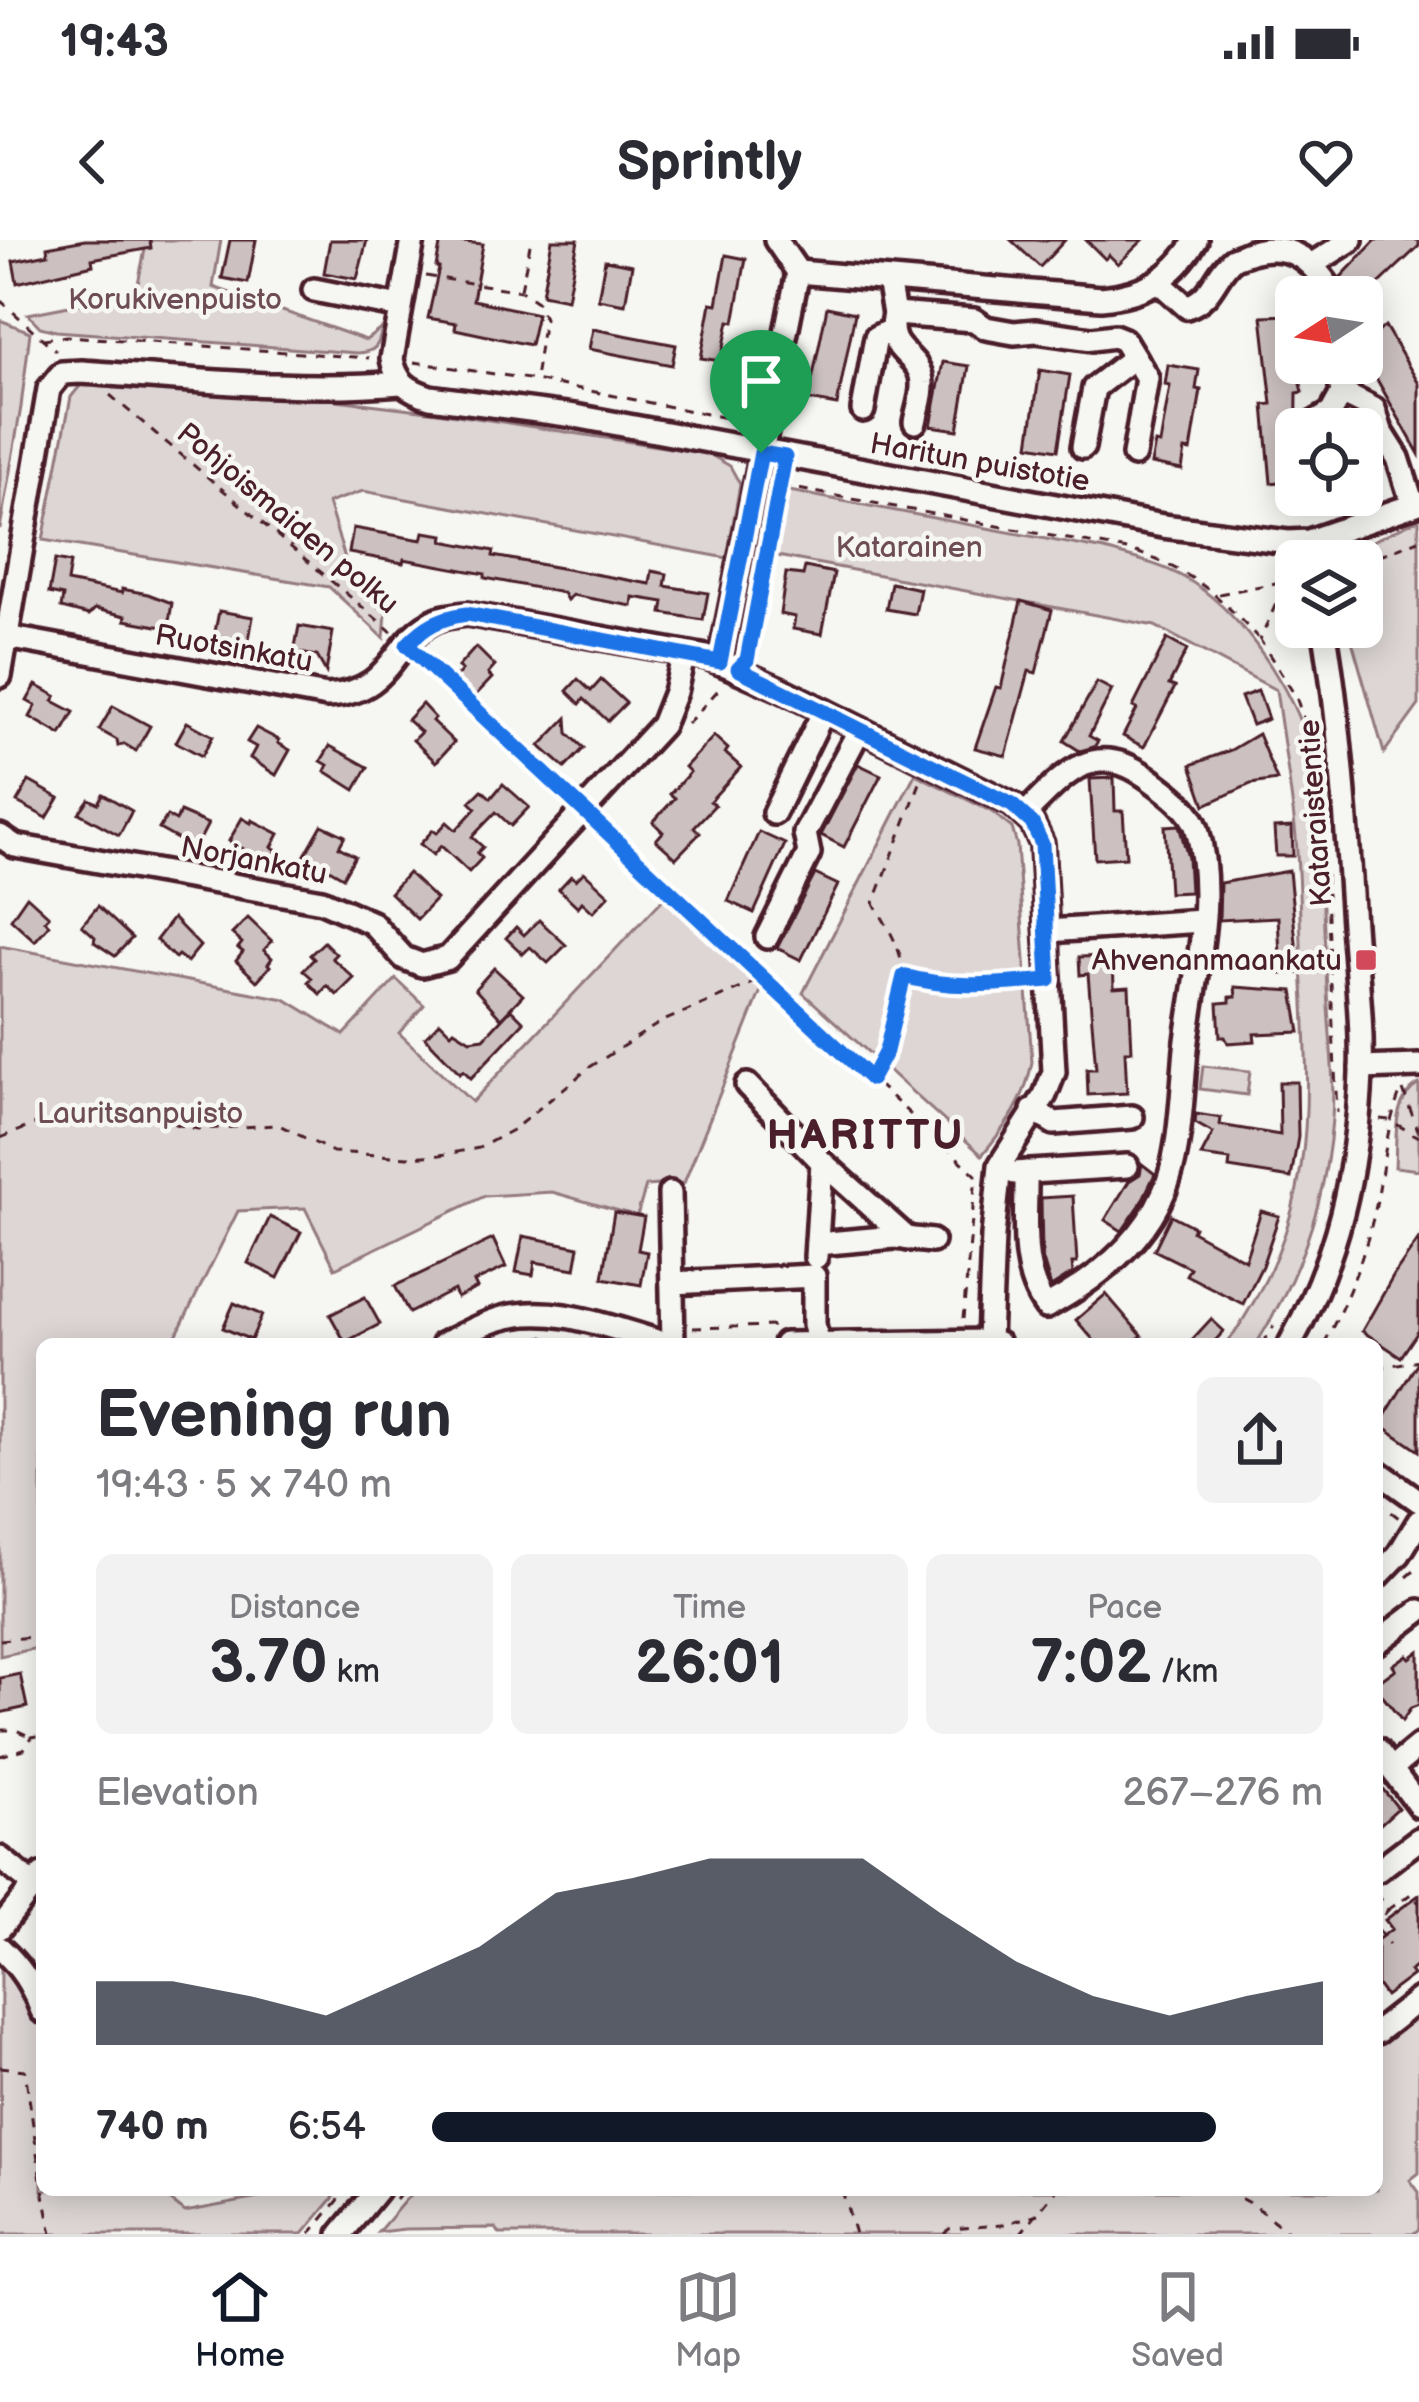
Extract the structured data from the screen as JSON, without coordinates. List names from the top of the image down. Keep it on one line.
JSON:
{"streets":{"street":["Haritun puistotie","Ruotsinkatu","Kataraistentie","Norjankatu"],"path":["Pohjoismaiden polku"]},"crossings":[["Haritun puistotie","Norjankatu"],["Pohjoismaiden polku","Ruotsinkatu"],["Pohjoismaiden polku","Norjankatu"],["Ruotsinkatu","Norjankatu"]],"districts":["HARITTU"],"parks":["Korukivenpuisto","Katarainen","Lauritsanpuisto"],"places":{"transit":["Ahvenanmaankatu"]},"north":"left","page":{"status":"19:43","header":"Sprintly","heading":["Evening run","19:43 · 5 × 740 m"],"stats":[["Distance","3.70 km"],["Time","26:01"],["Pace","7:02 /km"]],"chart":["Elevation","267–276 m"],"list":[{"name":"740 m","note":"6:54"}],"tabs":["Home","Map","Saved"]}}
